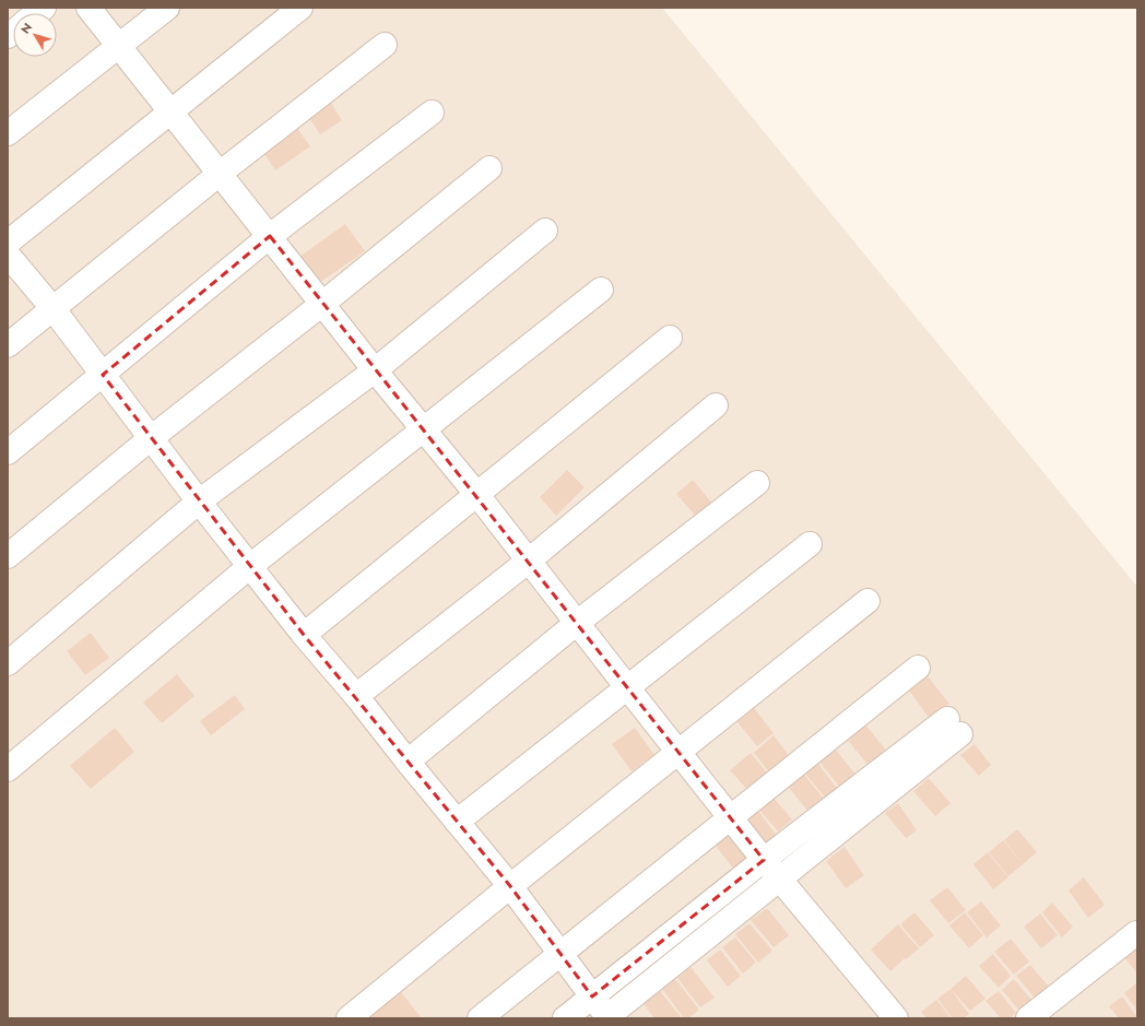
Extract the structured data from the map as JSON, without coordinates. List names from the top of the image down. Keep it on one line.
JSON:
{"north":"top left"}
